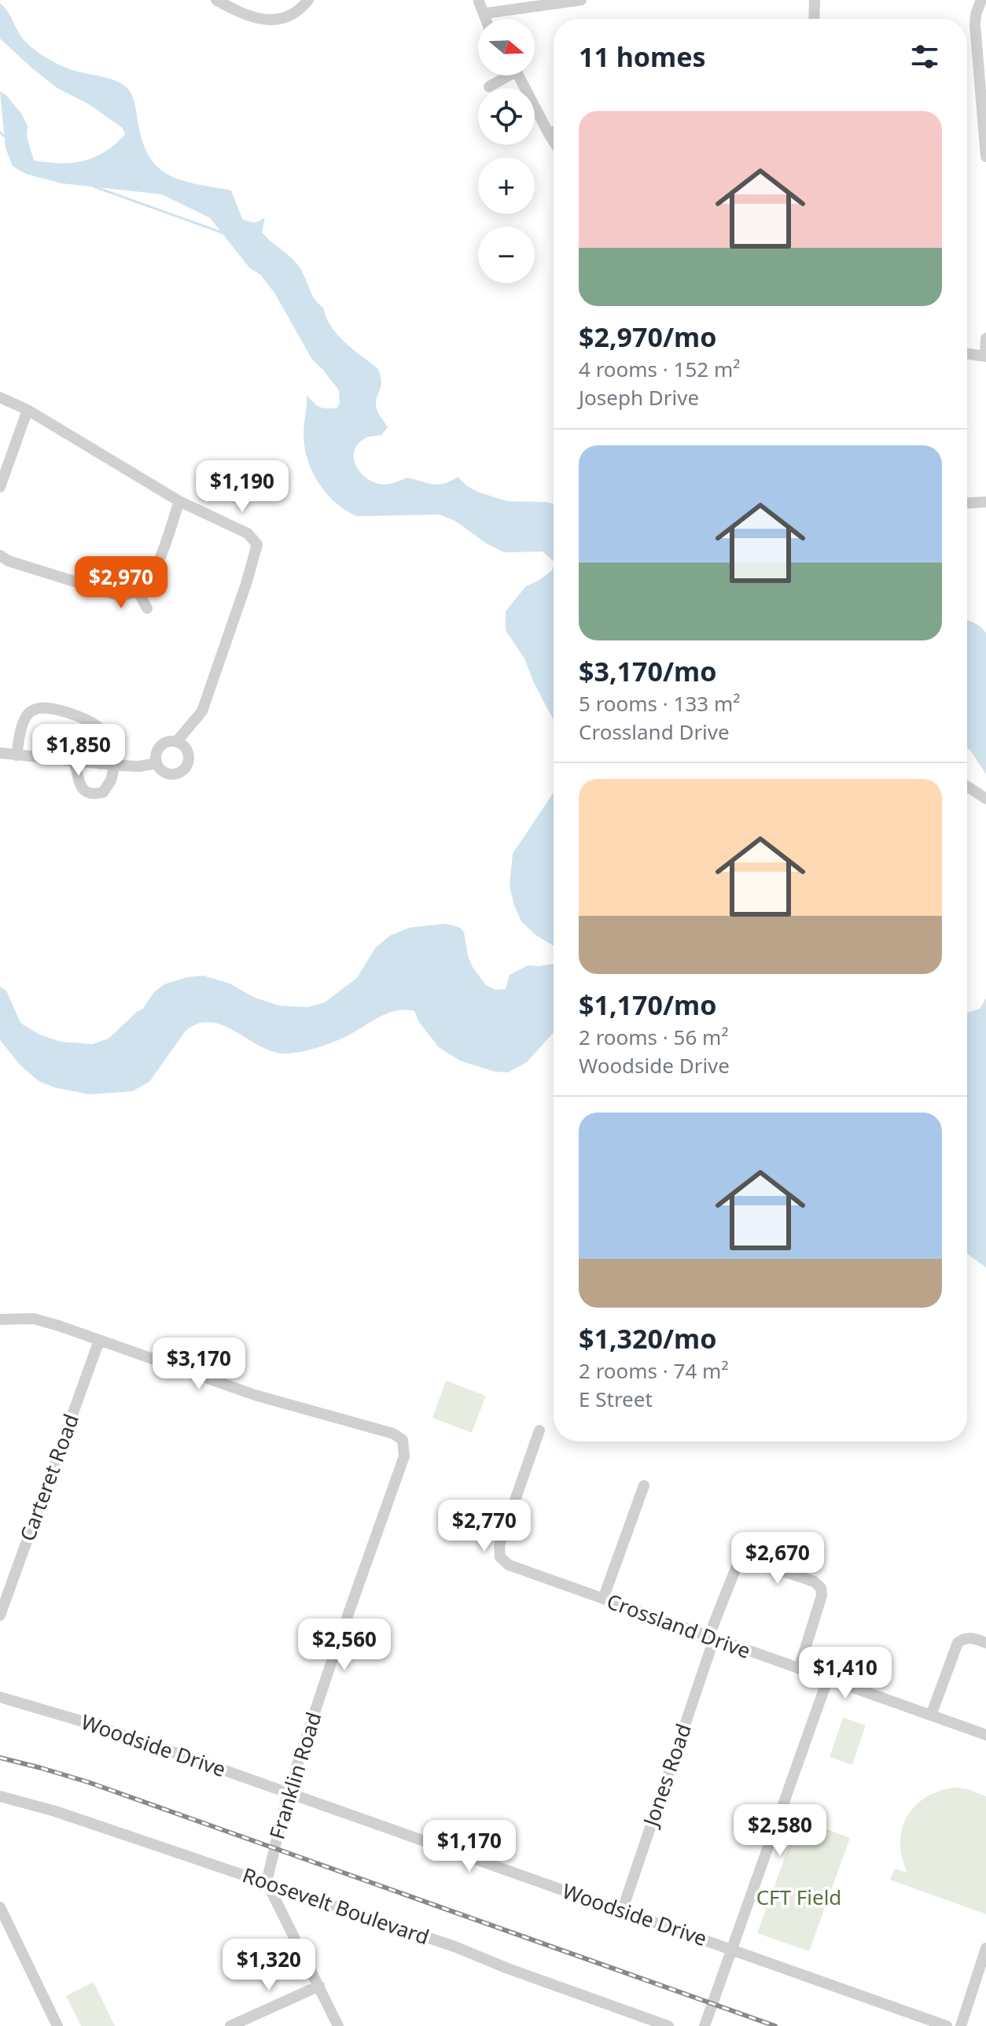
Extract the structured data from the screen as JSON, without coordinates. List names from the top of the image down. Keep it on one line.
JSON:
{"streets":{"street":["Carteret Road","Crossland Drive","Woodside Drive","Jones Road","Franklin Road","Roosevelt Boulevard"]},"crossings":[["Carteret Road","Franklin Road"],["Crossland Drive","Jones Road"],["Woodside Drive","Jones Road"],["Woodside Drive","Franklin Road"],["Franklin Road","Roosevelt Boulevard"]],"parks":["CFT Field"],"north":"right","page":{"map_buttons":["+","−"],"heading":"11 homes","list":[{"name":"$2,970/mo","note":"4 rooms · 152 m² · Joseph Drive"},{"name":"$3,170/mo","note":"5 rooms · 133 m² · Crossland Drive"},{"name":"$1,170/mo","note":"2 rooms · 56 m² · Woodside Drive"},{"name":"$1,320/mo","note":"2 rooms · 74 m² · E Street"}],"price":["$1,190","$2,970","$1,850","$3,170","$2,770","$2,670","$2,560","$1,410","$2,580","$1,170","$1,320"]}}
